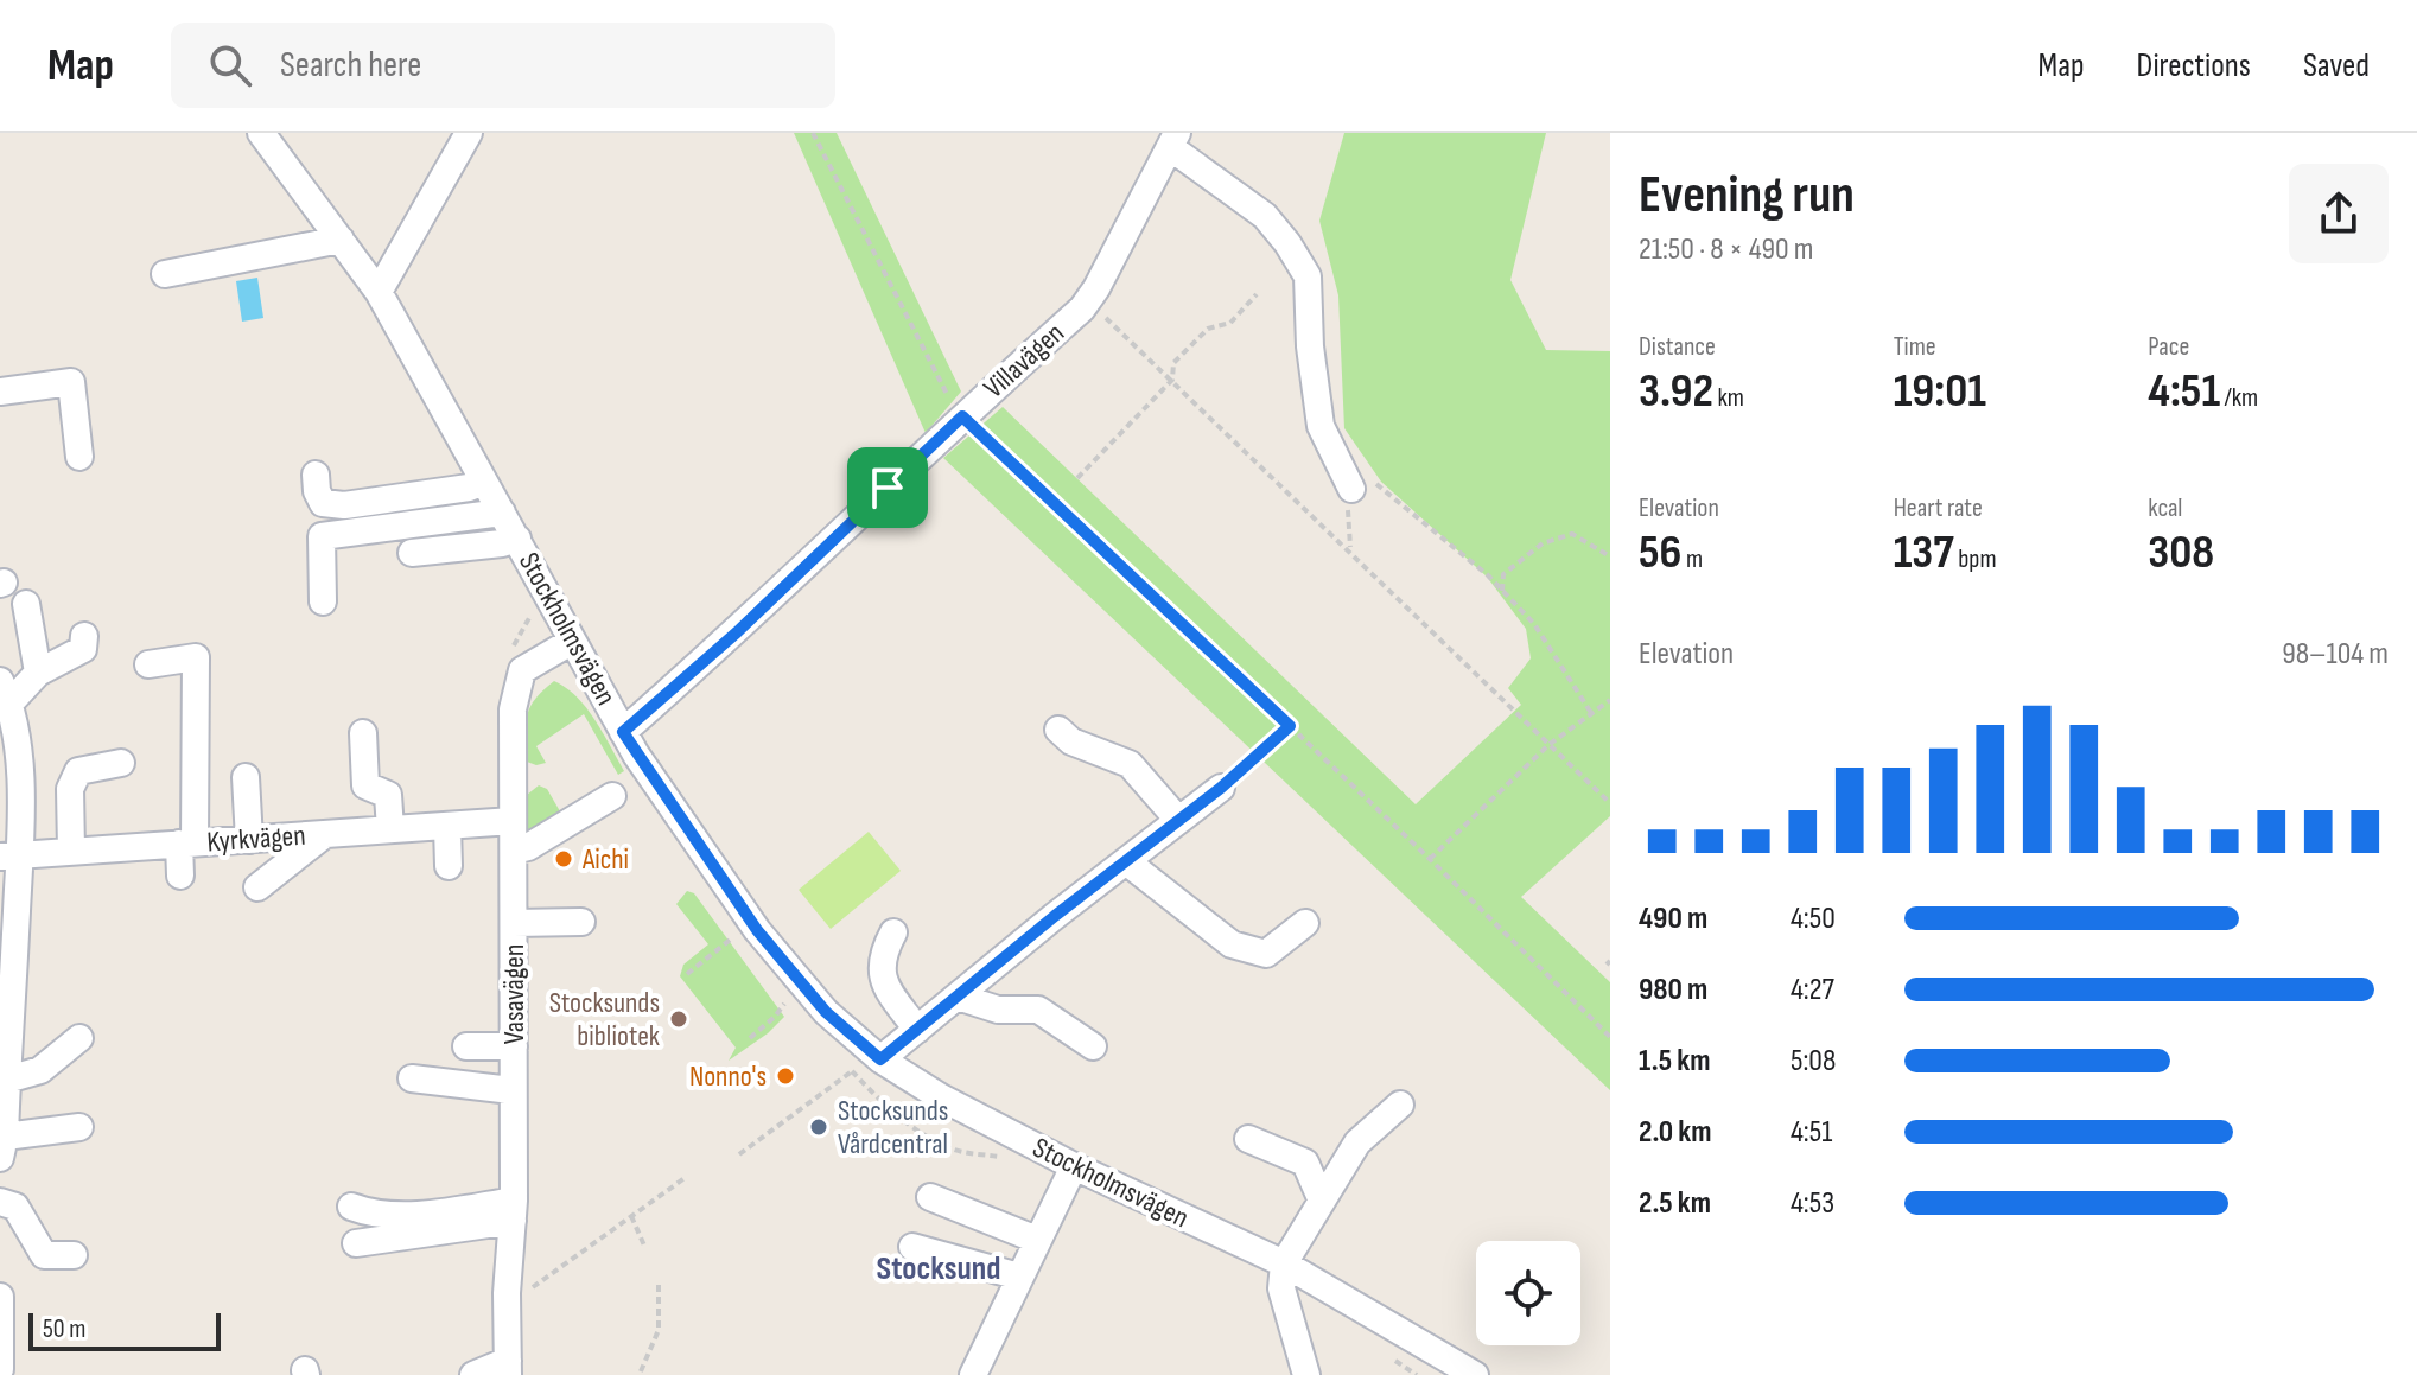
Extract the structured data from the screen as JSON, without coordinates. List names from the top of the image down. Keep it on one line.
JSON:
{"streets":{"street":["Villavägen","Stockholmsvägen","Kyrkvägen","Vasavägen"]},"crossings":[["Villavägen","Stockholmsvägen"],["Stockholmsvägen","Vasavägen"],["Kyrkvägen","Vasavägen"]],"districts":["Stocksund"],"places":["Aichi","Stocksunds bibliotek","Nonno's","Stocksunds Vårdcentral"],"scale_bar":"50 m","page":{"header":"Map","search":"Search here","nav":["Map","Directions","Saved"],"heading":["Evening run","21:50 · 8 × 490 m"],"stats":[["Distance","3.92 km"],["Time","19:01"],["Pace","4:51 /km"],["Elevation","56 m"],["Heart rate","137 bpm"],["kcal","308"]],"chart":["Elevation","98–104 m"],"list":[{"name":"490 m","note":"4:50"},{"name":"980 m","note":"4:27"},{"name":"1.5 km","note":"5:08"},{"name":"2.0 km","note":"4:51"},{"name":"2.5 km","note":"4:53"}],"scale":"50 m"}}
